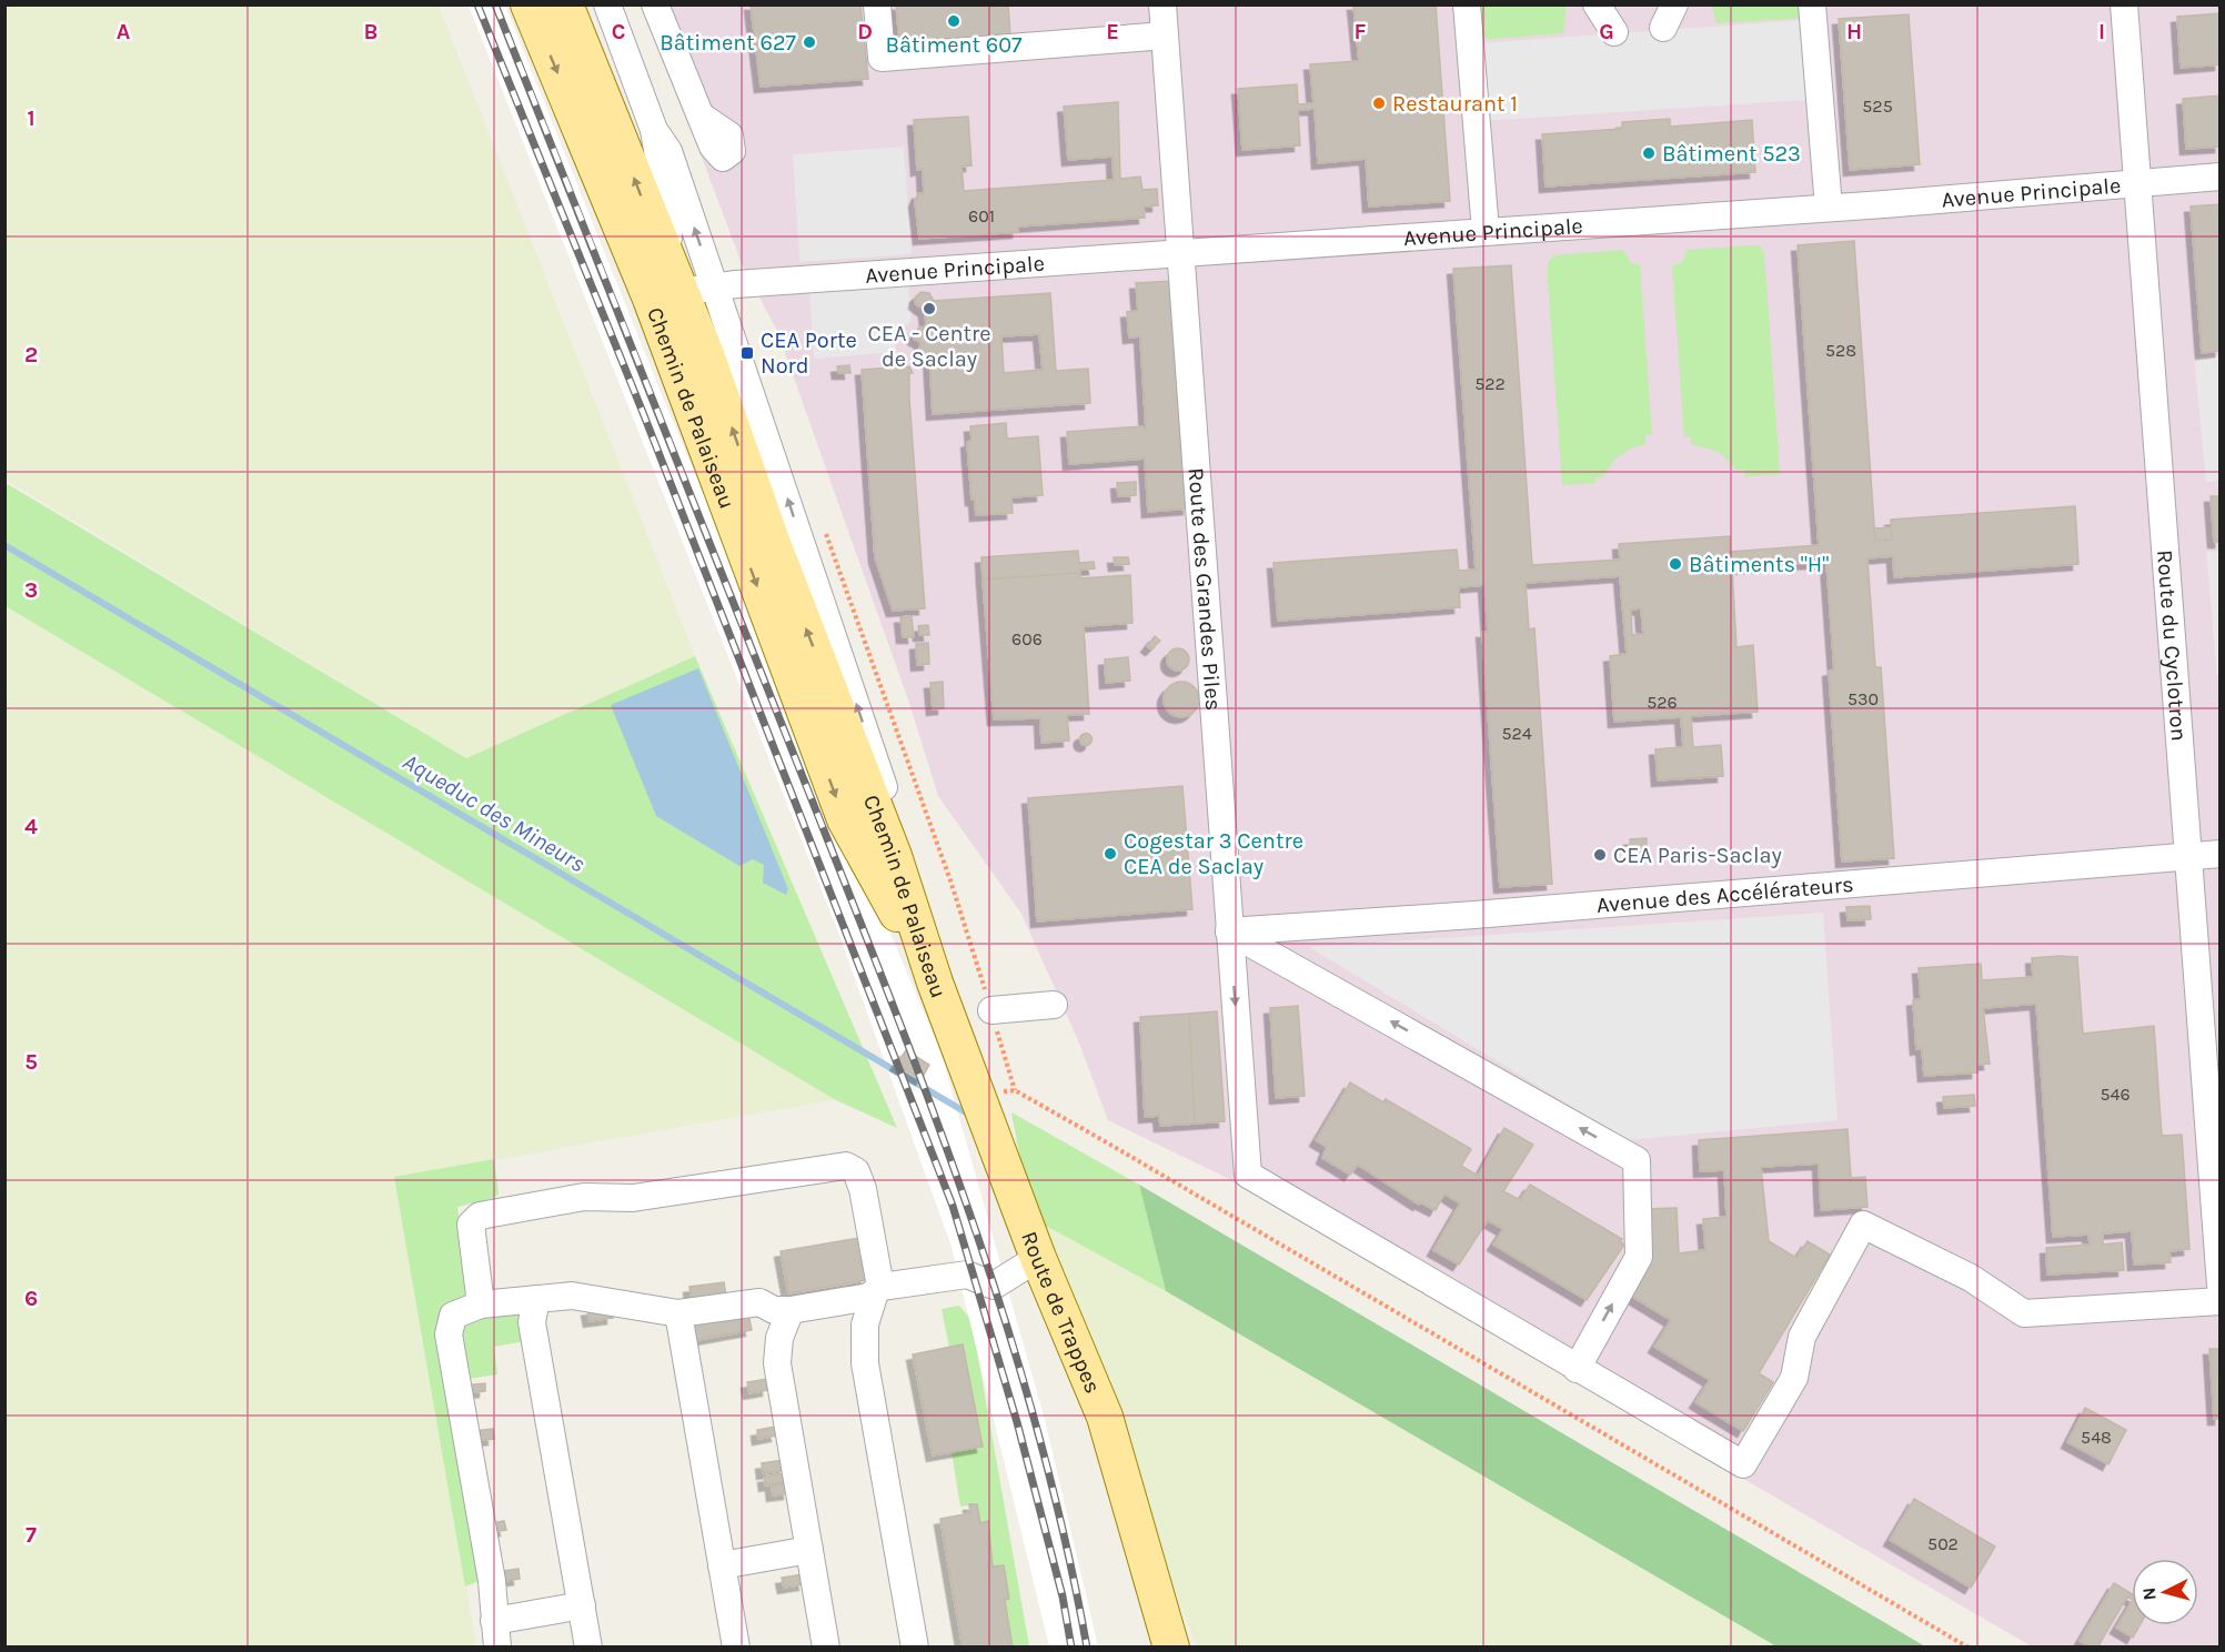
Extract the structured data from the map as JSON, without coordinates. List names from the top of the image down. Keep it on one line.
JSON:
{"streets":{"main road":["Chemin de Palaiseau","Route de Trappes"],"street":["Avenue Principale","Route des Grandes Piles","Route du Cyclotron","Avenue des Accélérateurs"]},"crossings":[["Avenue Principale","Route des Grandes Piles"],["Avenue Principale","Route du Cyclotron"],["Chemin de Palaiseau","Route de Trappes"],["Route des Grandes Piles","Avenue des Accélérateurs"],["Route du Cyclotron","Avenue des Accélérateurs"]],"one_way":["Route des Grandes Piles"],"water":["Aqueduc des Mineurs"],"places":{"other":["Bâtiment 607","Bâtiment 627","Restaurant 1","Bâtiment 523","CEA - Centre de Saclay","Bâtiments \"H\"","Cogestar 3 Centre CEA de Saclay","CEA Paris-Saclay"],"transit":["CEA Porte Nord"]},"house_numbers":["525","601","528","522","606","530","526","524","546","548","502"],"north":"left","grid":{"columns":["A","B","C","D","E","F","G","H","I"],"rows":["1","2","3","4","5","6","7"]}}
